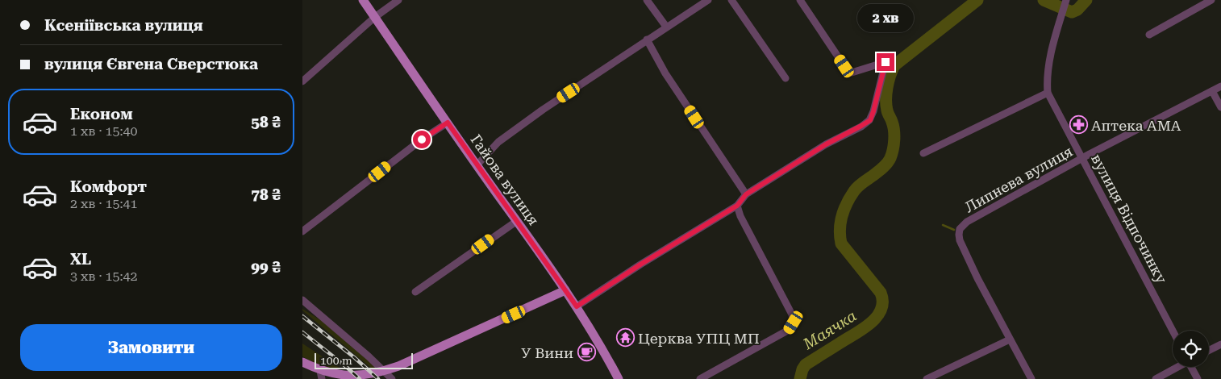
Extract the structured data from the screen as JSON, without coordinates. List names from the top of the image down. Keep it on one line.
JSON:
{"streets":{"main road":["Гайова вулиця"],"street":["Липнева вулиця","вулиця Відпочинку"]},"crossings":[["Липнева вулиця","вулиця Відпочинку"]],"water":["Маячка"],"places":{"pharmacy":["Аптека АМА"],"temple":["Церква УПЦ МП"],"cafe":["У Вини"]},"scale_bar":"100 m","page":{"banner":["Ксеніївська вулиця","вулиця Євгена Сверстюка"],"bubble":"2 хв","list":[{"name":"Економ","note":"1 хв · 15:40","value":"58 ₴"},{"name":"Комфорт","note":"2 хв · 15:41","value":"78 ₴"},{"name":"XL","note":"3 хв · 15:42","value":"99 ₴"}],"buttons":"Замовити","scale":"100 m"}}
